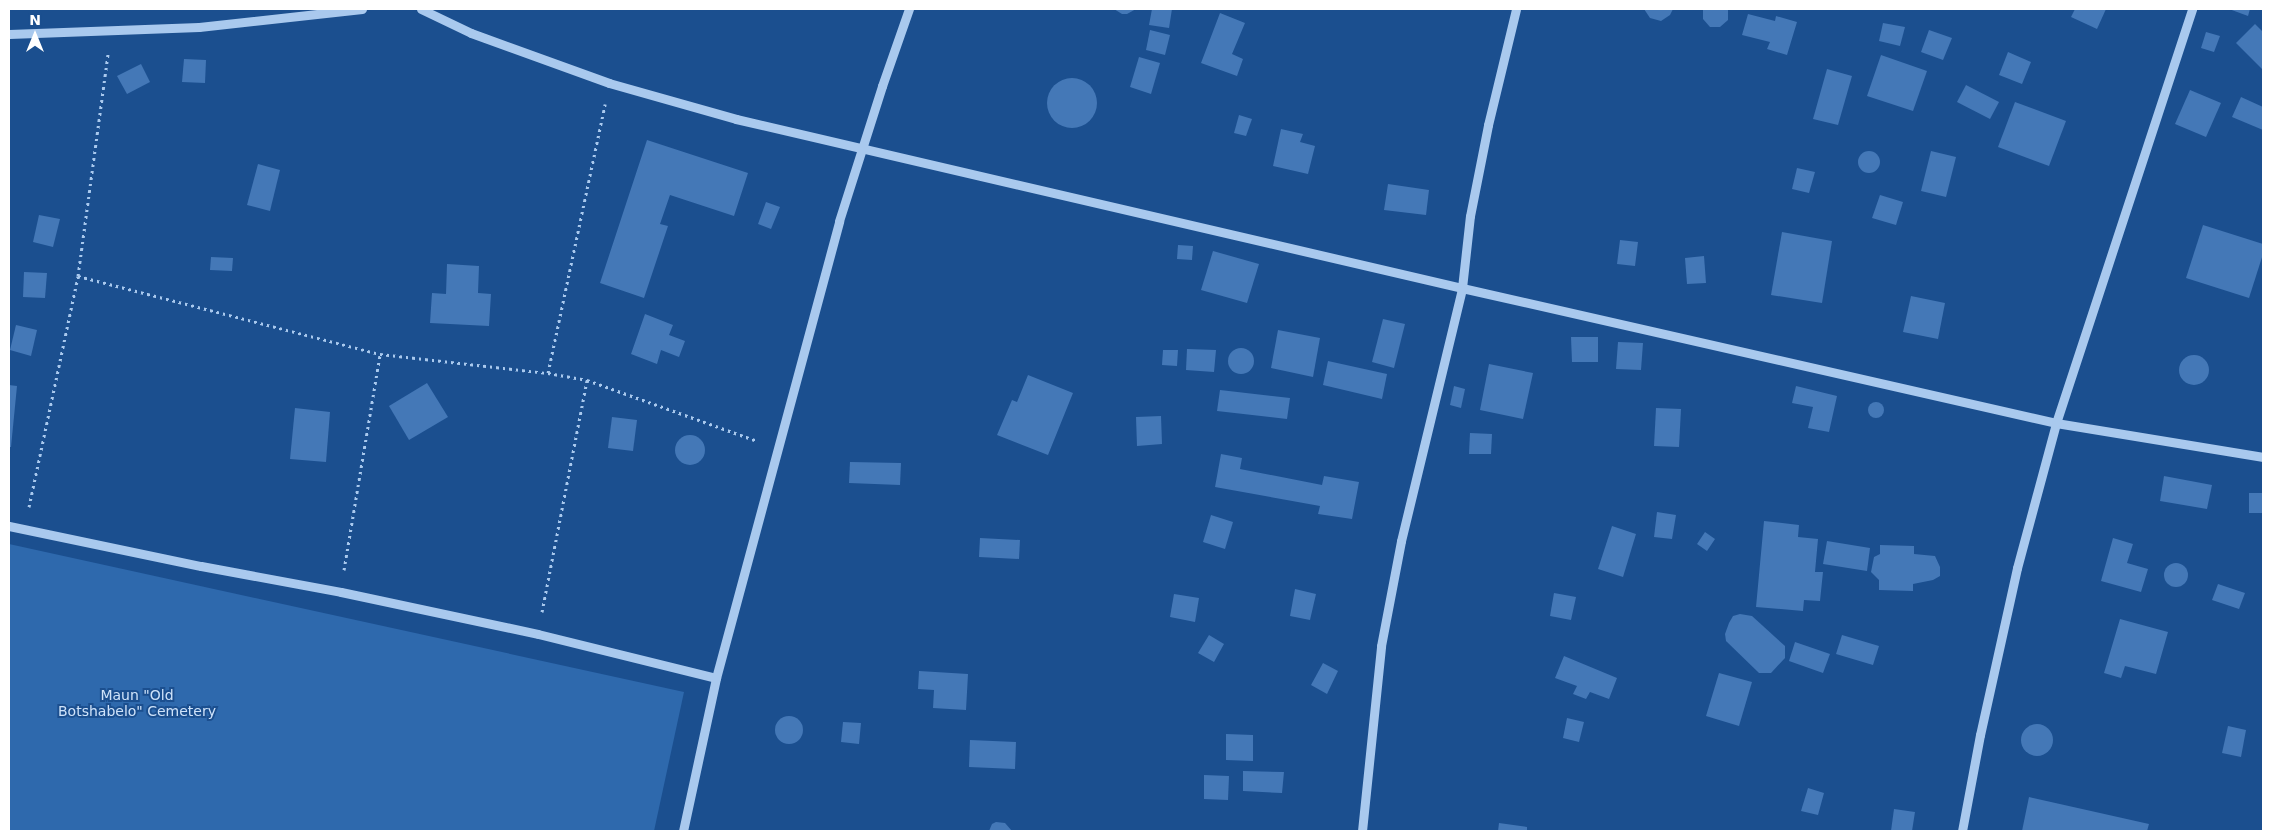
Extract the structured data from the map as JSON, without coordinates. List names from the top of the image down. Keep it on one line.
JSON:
{"parks":["Maun \"Old Botshabelo\" Cemetery"],"north":"top"}
